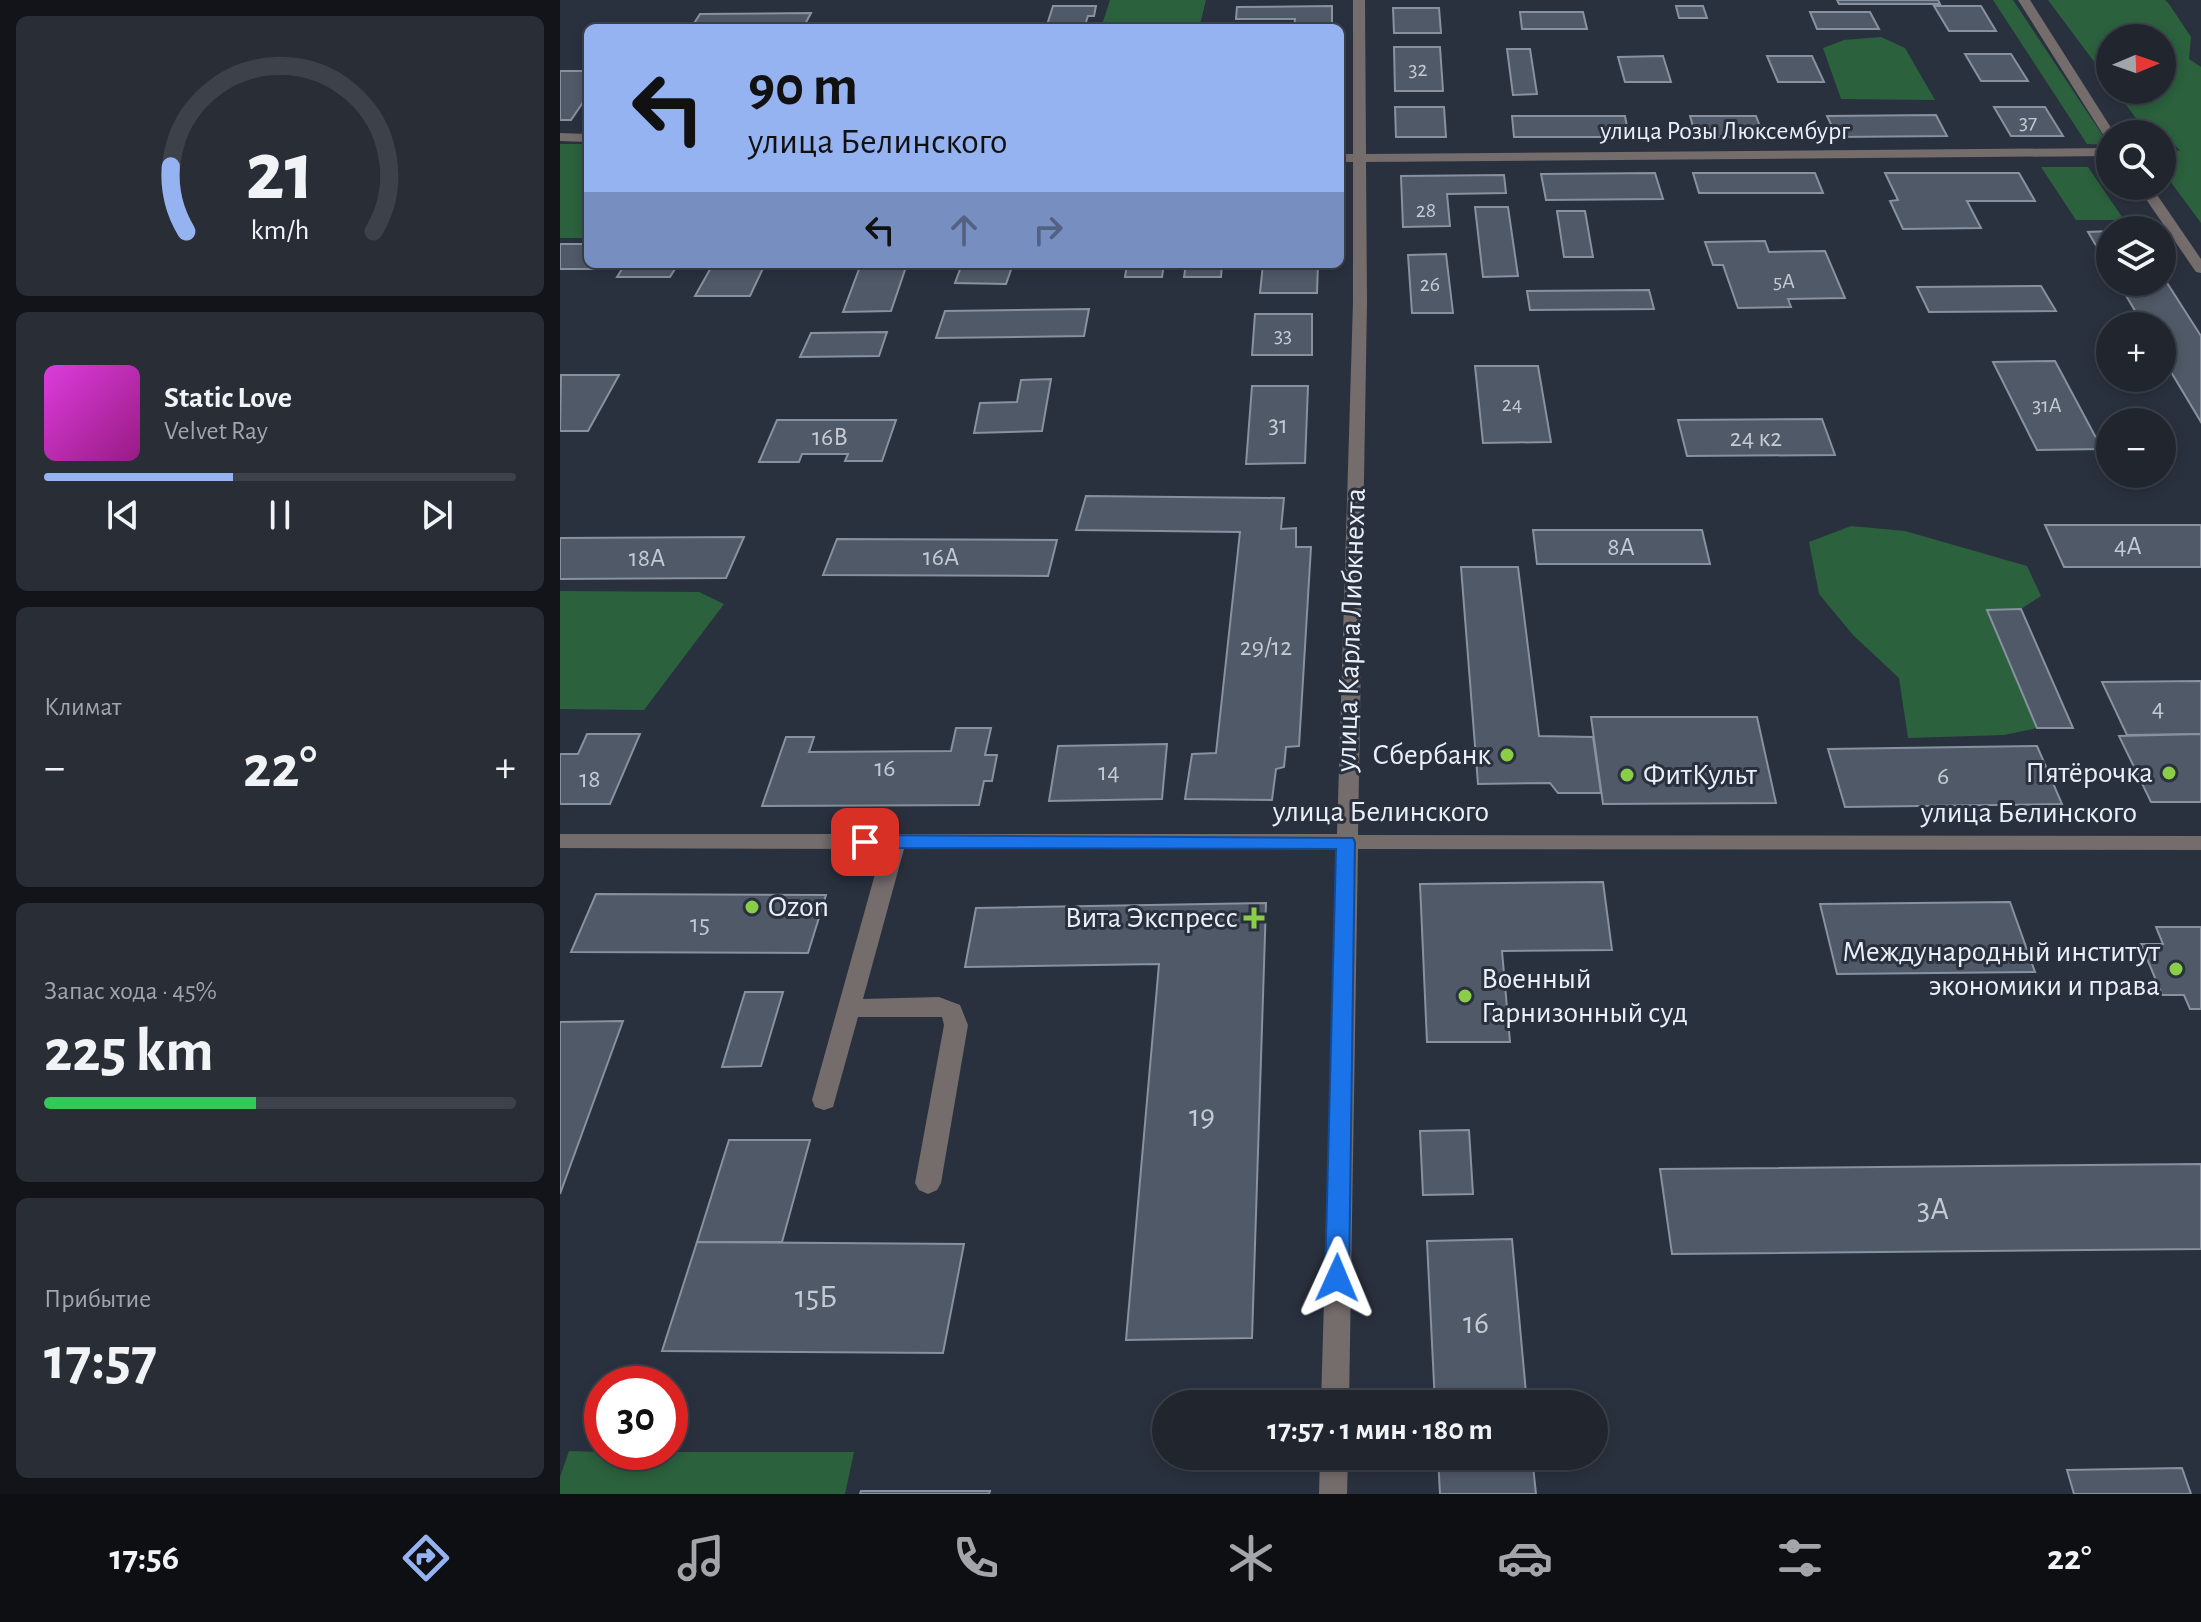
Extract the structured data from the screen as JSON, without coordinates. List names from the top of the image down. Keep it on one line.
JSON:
{"streets":{"street":["улица Розы Люксембург","улица Карла Либкнехта","улица Белинского"]},"crossings":[["улица Розы Люксембург","улица Карла Либкнехта"],["улица Карла Либкнехта","улица Белинского"]],"places":{"other":["Сбербанк","Пятёрочка","ФитКульт","Ozon","Международный институт экономики и права","Военный Гарнизонный суд"],"health":["Вита Экспресс"]},"house_numbers":["32","37","28","5А","26","33","24","31А","31","16В","24 к2","4А","8А","16А","18А","29/12","4","16","14","6","18","15","19","3А","15Б","16"],"north":"right","page":{"map_buttons":["+","−"],"turn":["90 m","улица Белинского"],"song":["Static Love","Velvet Ray"],"tile":["Климат",["Запас хода · 45%","225 km"],["Прибытие","17:57"]],"heat":["−","22°","+"],"limit":"30","trip":"17:57 · 1 мин · 180 m","tabs":["17:56","22°"],"gauge":["21","km/h"]}}
